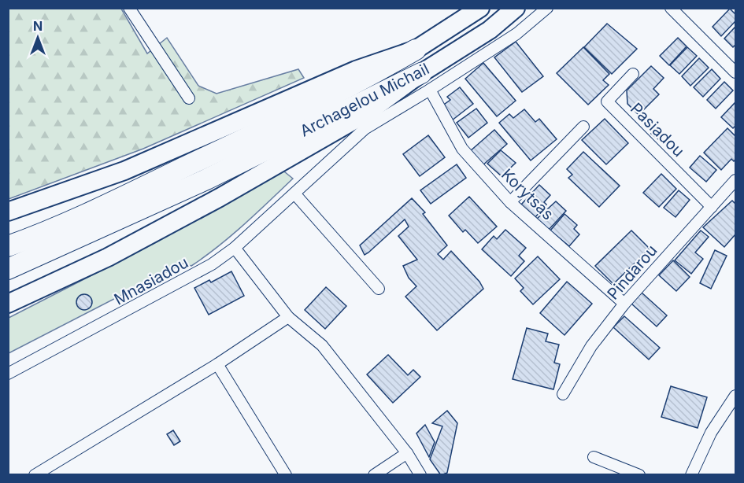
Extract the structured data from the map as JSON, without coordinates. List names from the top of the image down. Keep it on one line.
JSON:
{"streets":{"highway":["Archagelou Michail"],"street":["Pasiadou","Korytsas","Pindarou","Mnasiadou"]},"crossings":[["Archagelou Michail","Korytsas"],["Archagelou Michail","Mnasiadou"],["Pasiadou","Pindarou"],["Korytsas","Pindarou"],["Korytsas","Mnasiadou"]],"north":"top"}
